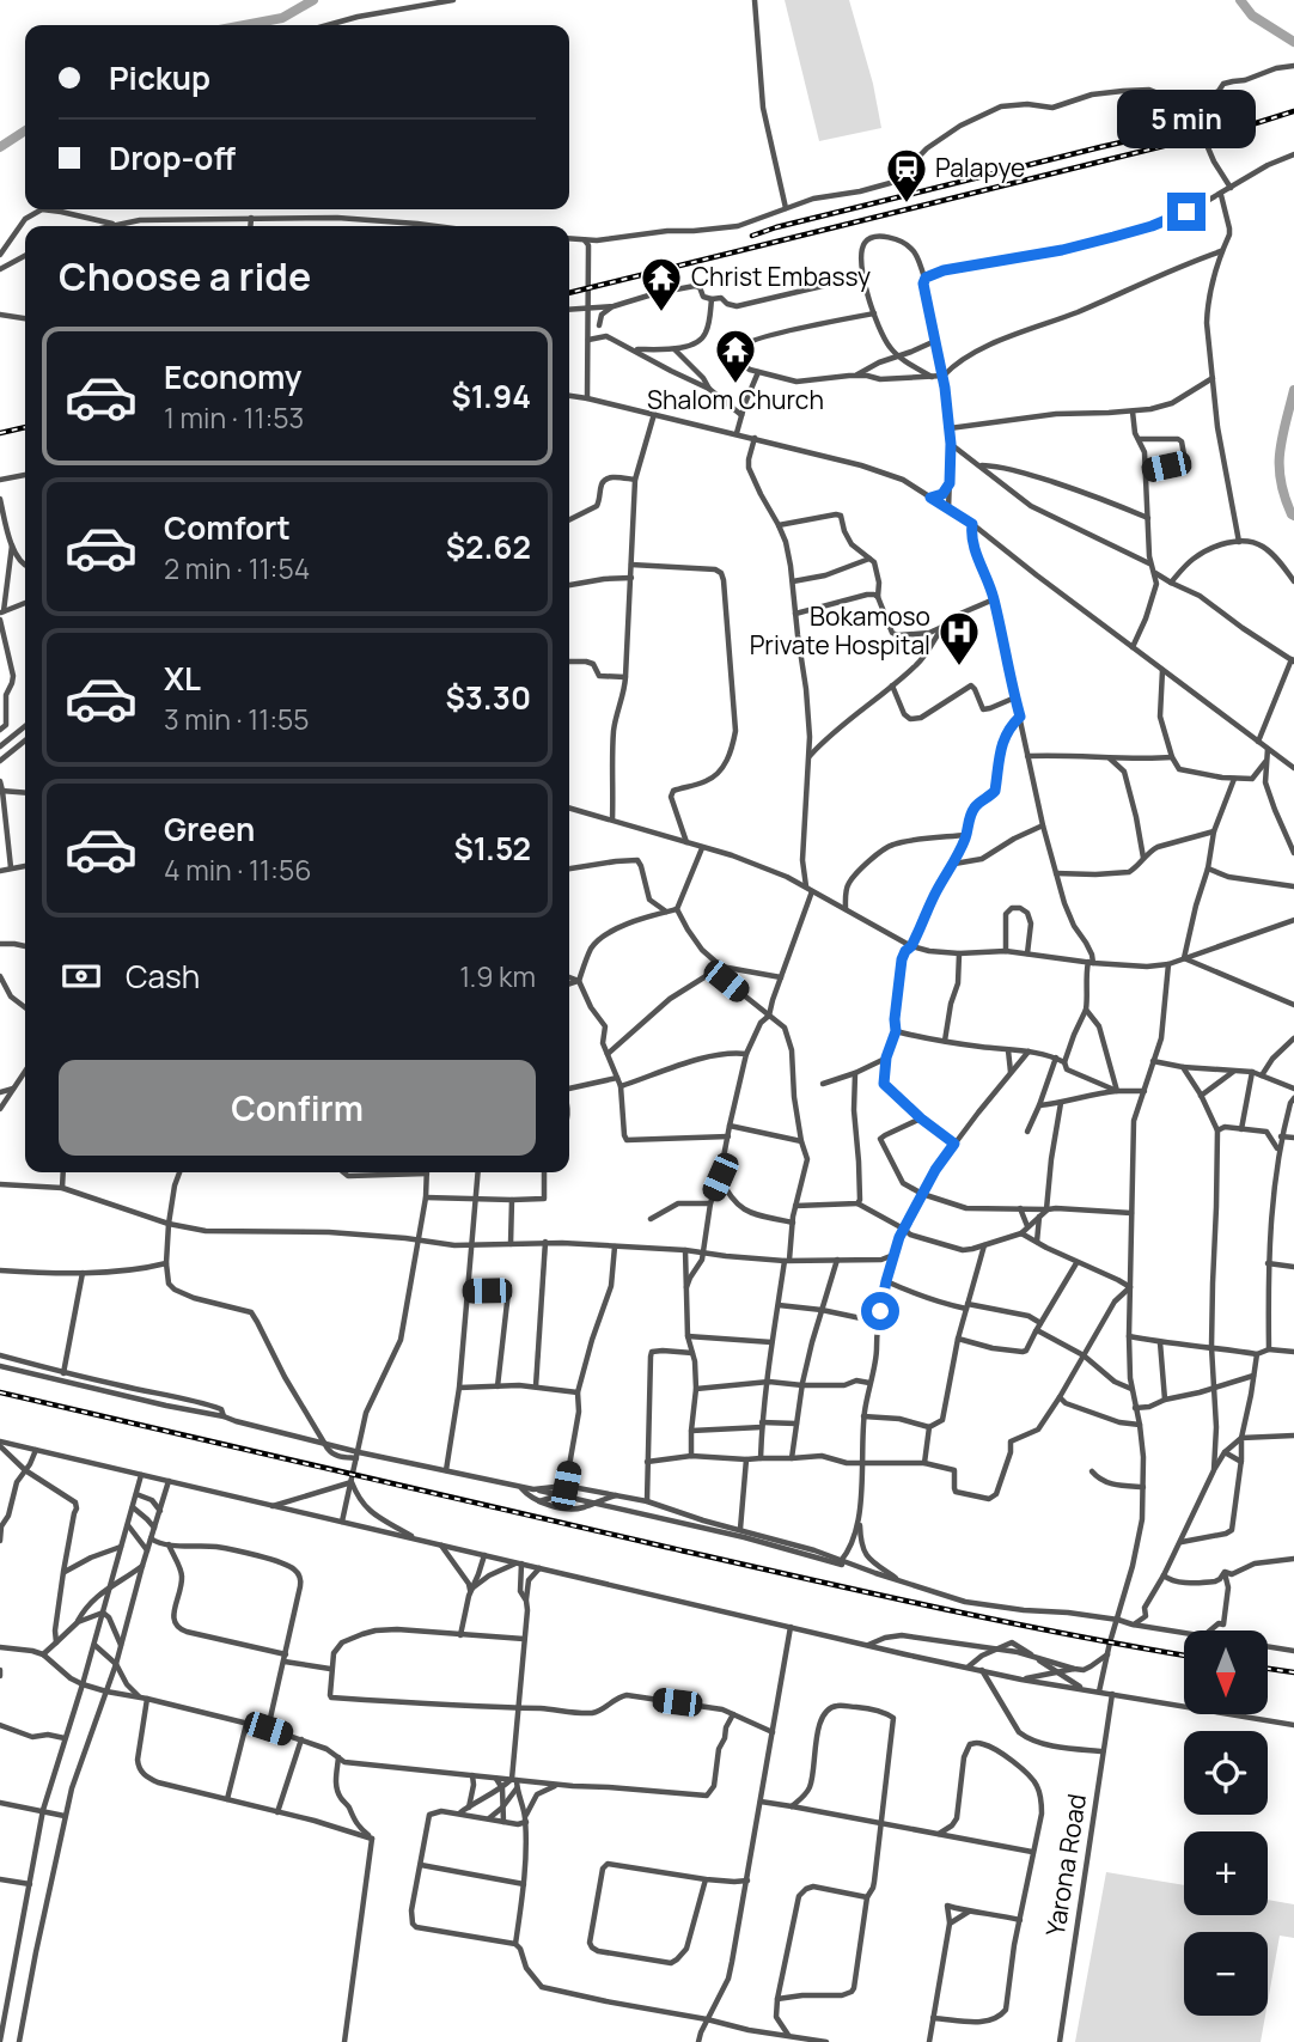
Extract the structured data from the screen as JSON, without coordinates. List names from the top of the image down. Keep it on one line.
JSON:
{"streets":{"street":["Yarona Road"]},"places":{"station":["Palapye"],"temple":["Christ Embassy","Shalom Church"],"hospital":["Bokamoso Private Hospital"]},"north":"bottom","page":{"banner":["Pickup","Drop-off"],"bubble":"5 min","heading":"Choose a ride","list":[{"name":"Economy","note":"1 min · 11:53","value":"$1.94"},{"name":"Comfort","note":"2 min · 11:54","value":"$2.62"},{"name":"XL","note":"3 min · 11:55","value":"$3.30"},{"name":"Green","note":"4 min · 11:56","value":"$1.52"}],"pay":["Cash","1.9 km"],"buttons":"Confirm","map_buttons":["+","−"]}}
